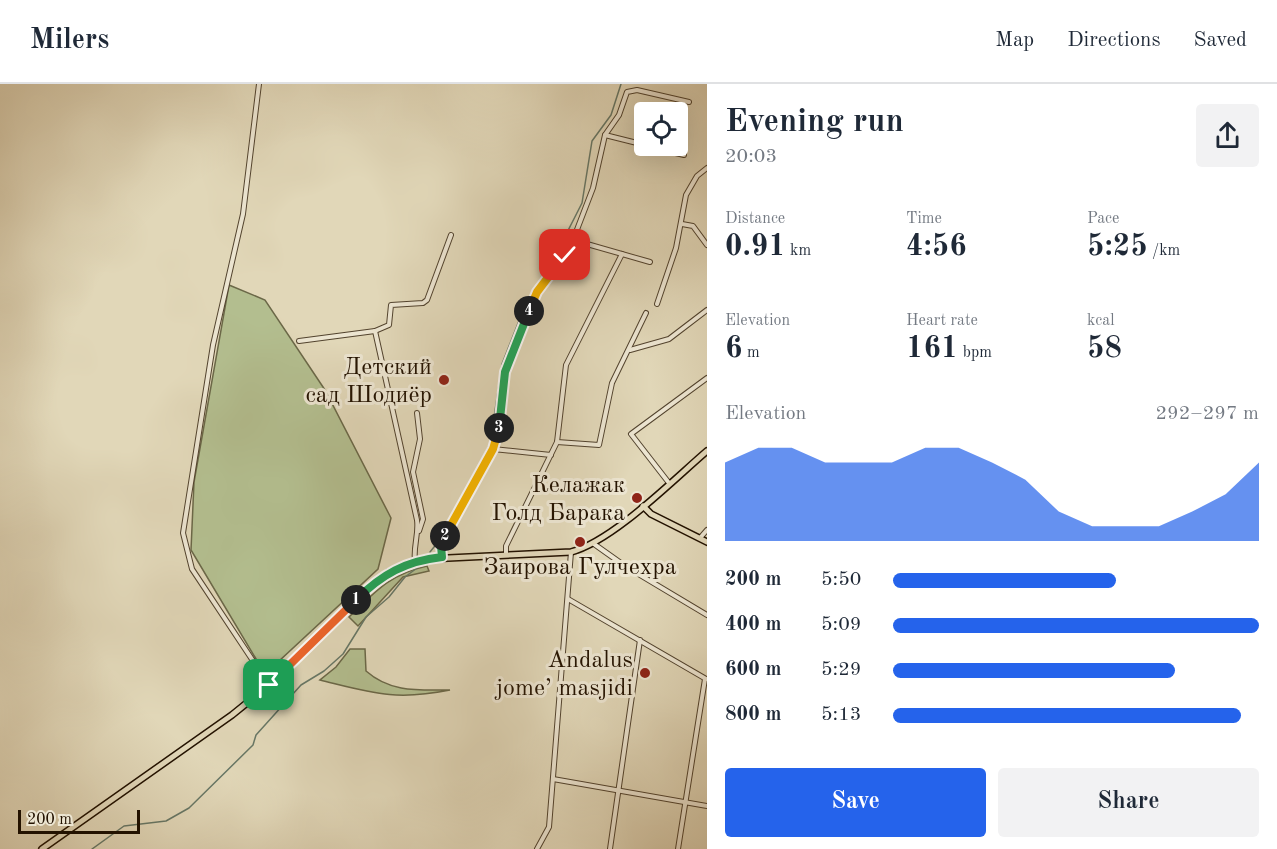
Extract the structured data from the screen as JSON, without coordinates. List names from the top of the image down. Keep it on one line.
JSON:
{"places":["Детский сад Шодиёр","Келажак Голд Барака","Заирова Гулчехра","Andalus jome’ masjidi"],"scale_bar":"200 m","page":{"header":"Milers","nav":["Map","Directions","Saved"],"heading":["Evening run","20:03"],"stats":[["Distance","0.91 km"],["Time","4:56"],["Pace","5:25 /km"],["Elevation","6 m"],["Heart rate","161 bpm"],["kcal","58"]],"pins":["4","3","2","1"],"chart":["Elevation","292–297 m"],"list":[{"name":"200 m","note":"5:50"},{"name":"400 m","note":"5:09"},{"name":"600 m","note":"5:29"},{"name":"800 m","note":"5:13"}],"buttons":["Save","Share"],"scale":"200 m"}}
